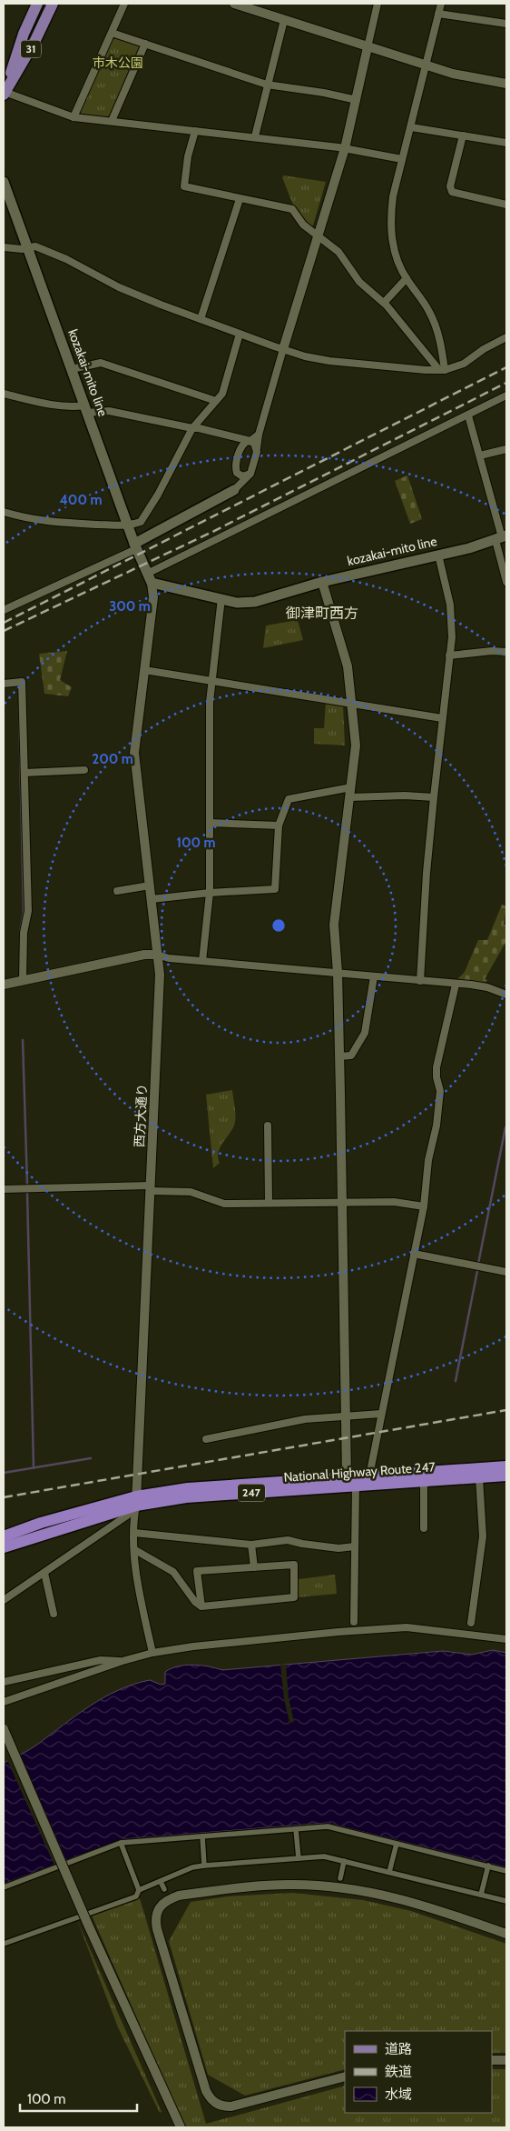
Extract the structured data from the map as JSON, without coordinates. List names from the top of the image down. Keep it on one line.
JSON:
{"streets":{"highway":["National Highway Route 247","247"],"main road":["31","kozakai-mito line"],"street":["西方大通り"]},"crossings":[["kozakai-mito line","西方大通り"],["西方大通り","National Highway Route 247"]],"districts":["御津町西方"],"parks":["市木公園"],"legend":["道路","鉄道","水域"],"scale_bar":"100 m","rings":["400 m","300 m","200 m","100 m"]}
